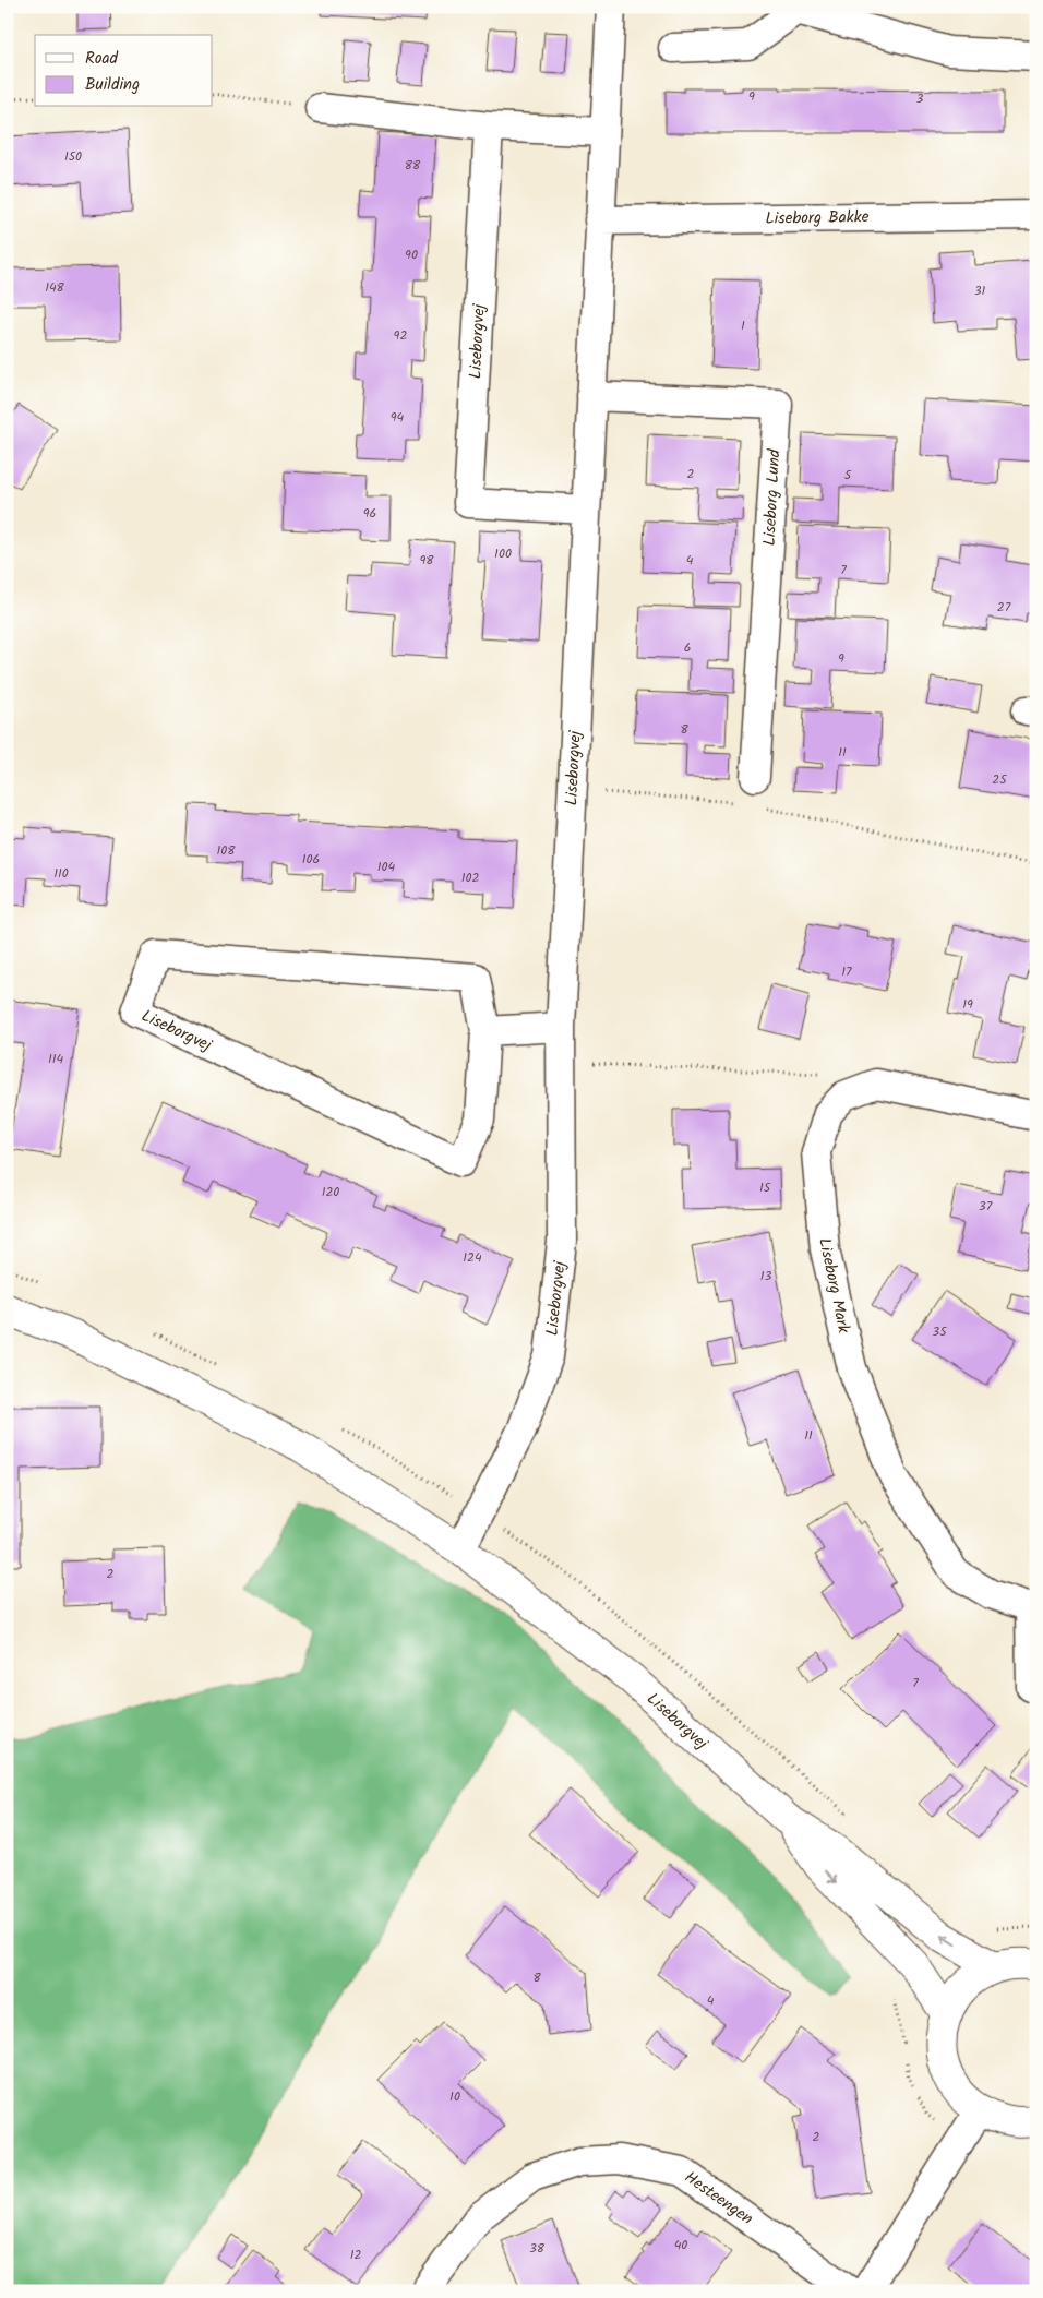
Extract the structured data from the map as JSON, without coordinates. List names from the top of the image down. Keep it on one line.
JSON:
{"streets":{"street":["Liseborg Bakke","Liseborgvej","Liseborg Lund","Liseborg Mark","Hesteengen"]},"crossings":[["Liseborg Bakke","Liseborgvej"],["Liseborgvej","Liseborg Lund"]],"house_numbers":["9","3","150","88","90","148","31","1","92","94","2","5","96","100","98","4","7","27","6","9","8","11","25","108","106","104","110","102","17","19","114","15","120","37","124","13","35","11","2","7","8","4","10","2","40","38","12"],"legend":["Road","Building"]}
